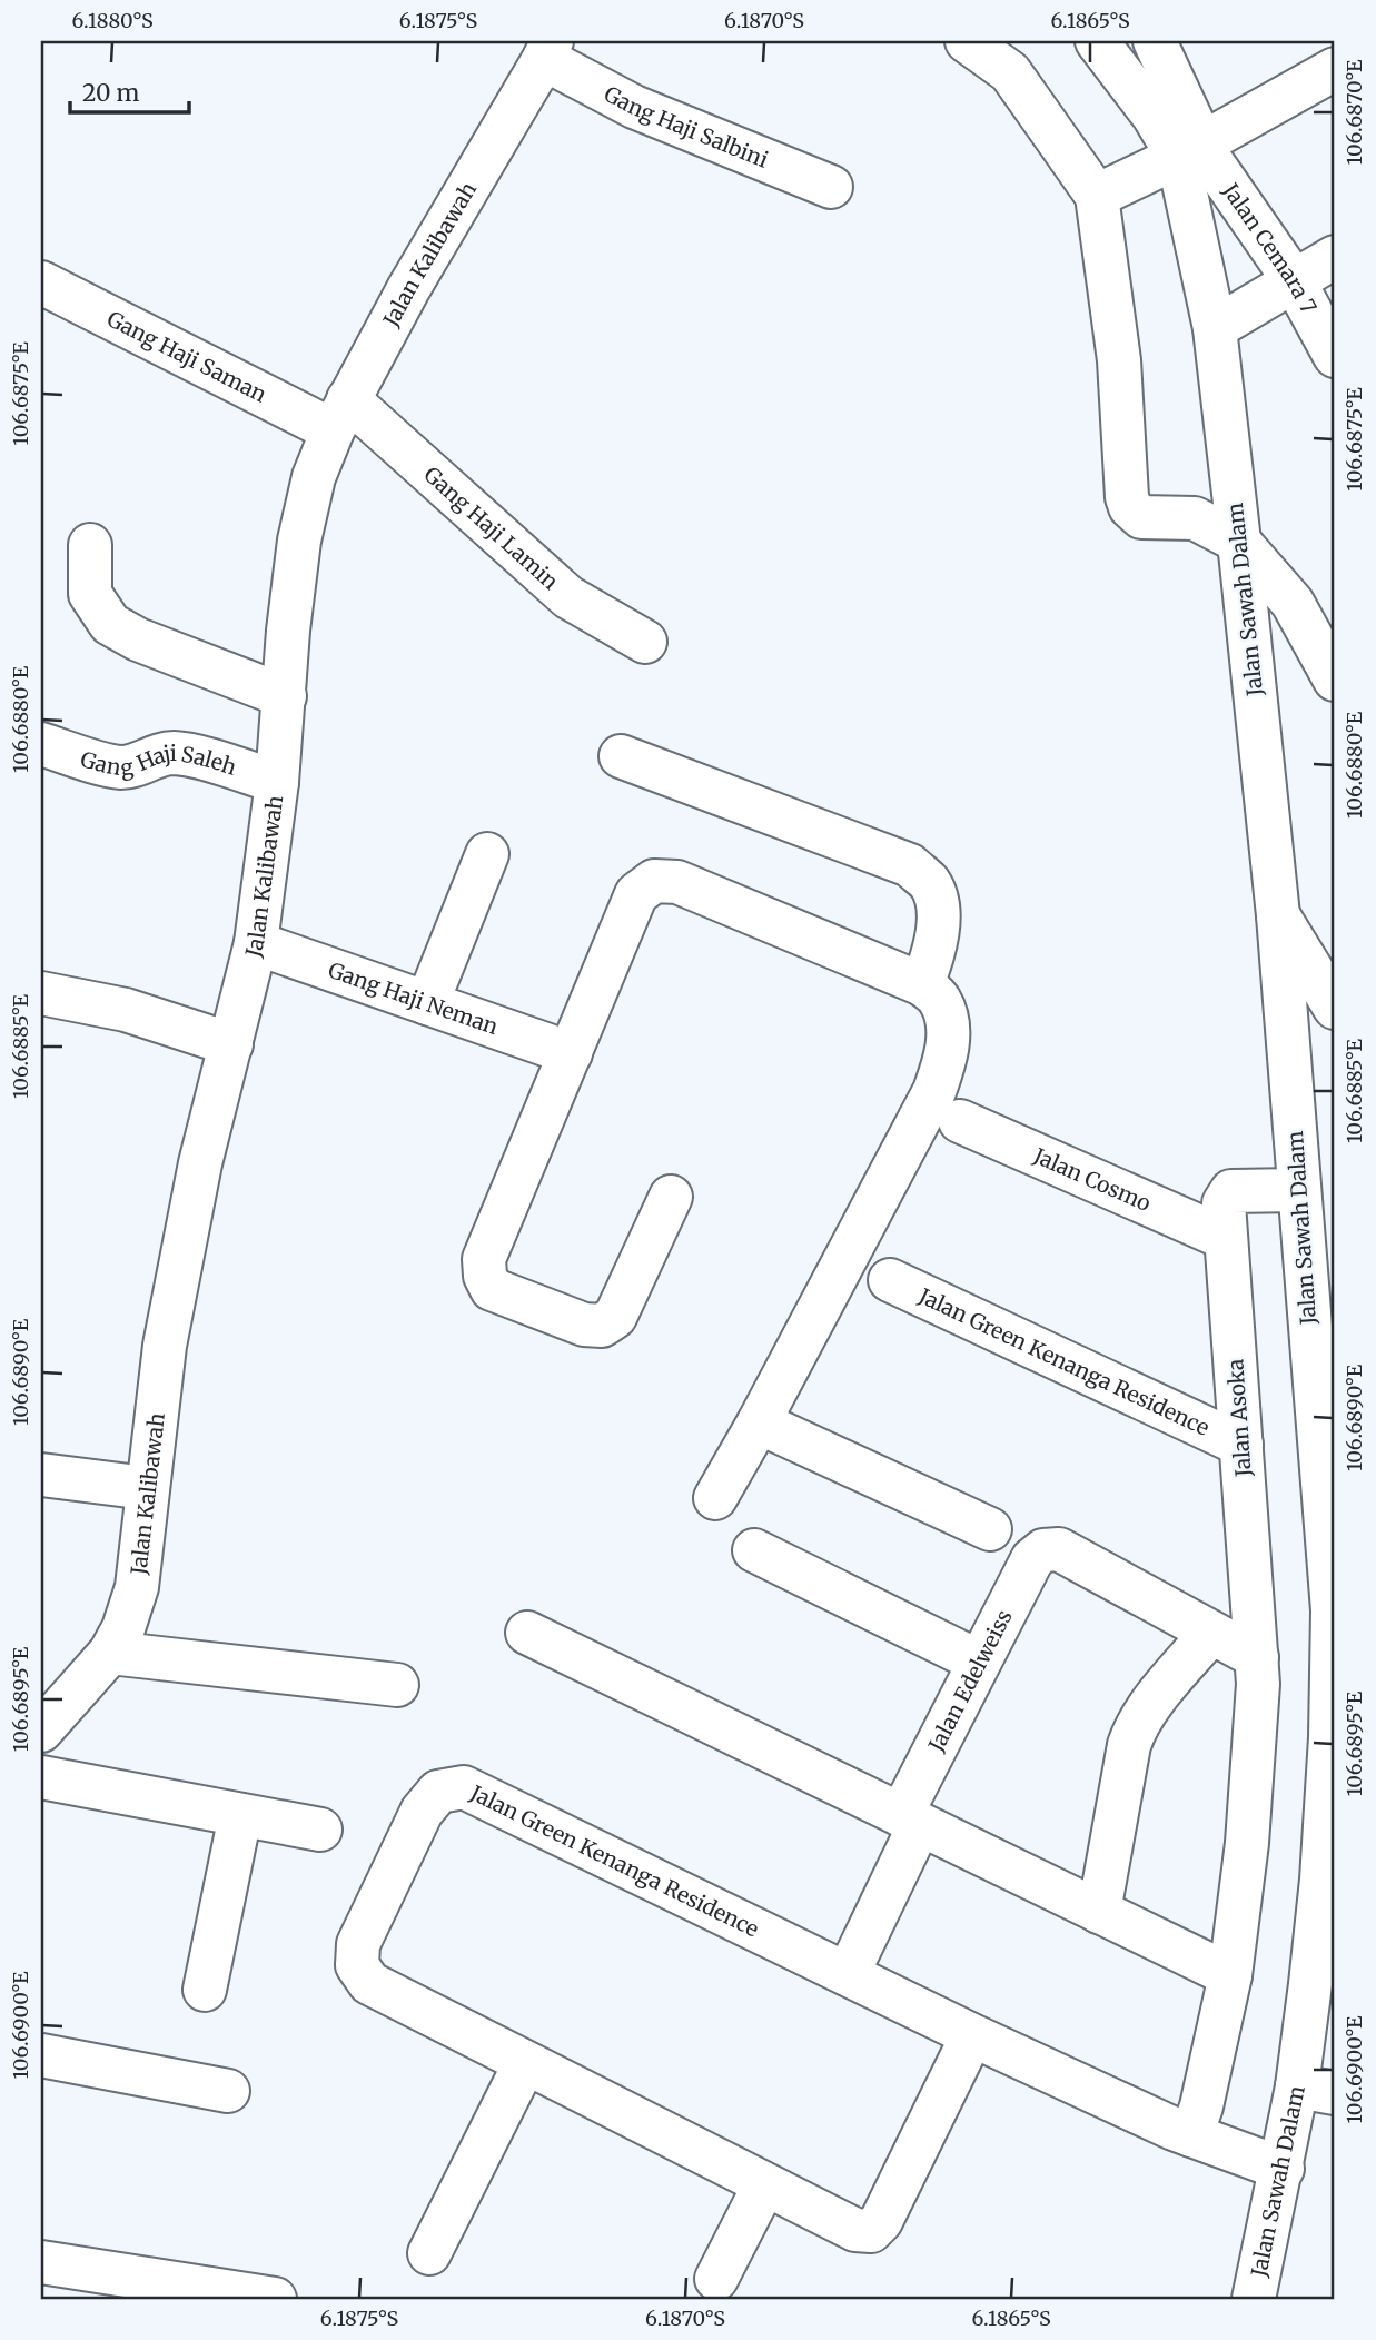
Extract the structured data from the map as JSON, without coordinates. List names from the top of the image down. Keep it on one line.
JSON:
{"streets":{"street":["Gang Haji Salbini","Jalan Cemara 7","Jalan Kalibawah","Gang Haji Saman","Gang Haji Lamin","Jalan Sawah Dalam","Gang Haji Saleh","Gang Haji Neman","Jalan Cosmo","Jalan Green Kenanga Residence","Jalan Asoka","Jalan Edelweiss"]},"crossings":[["Gang Haji Salbini","Jalan Kalibawah"],["Jalan Cemara 7","Jalan Sawah Dalam"],["Jalan Kalibawah","Gang Haji Saman"],["Jalan Kalibawah","Gang Haji Lamin"],["Jalan Kalibawah","Gang Haji Saleh"],["Jalan Kalibawah","Gang Haji Neman"],["Gang Haji Saman","Gang Haji Lamin"],["Jalan Sawah Dalam","Jalan Green Kenanga Residence"],["Jalan Sawah Dalam","Jalan Asoka"],["Jalan Cosmo","Jalan Asoka"],["Jalan Green Kenanga Residence","Jalan Asoka"],["Jalan Green Kenanga Residence","Jalan Edelweiss"]],"scale_bar":"20 m","coordinates":["6.1880°S","6.1875°S","6.1870°S","6.1865°S","106.6870°E","106.6875°E","106.6880°E","106.6885°E","106.6890°E","106.6895°E","106.6900°E"]}
